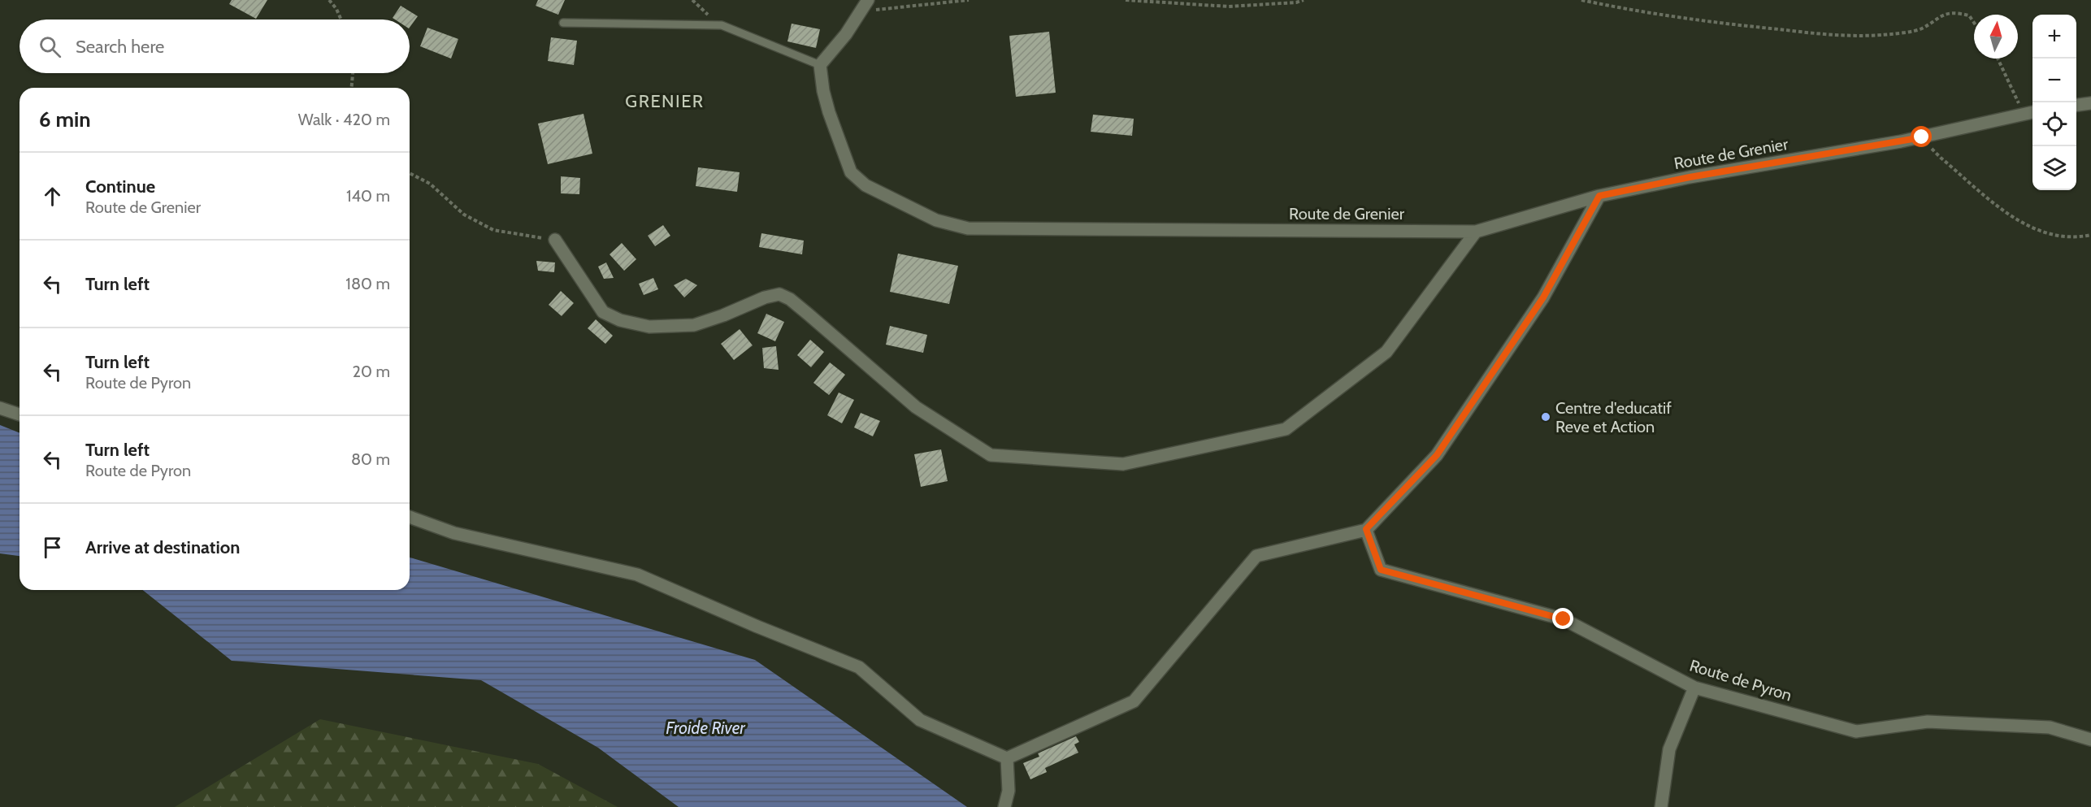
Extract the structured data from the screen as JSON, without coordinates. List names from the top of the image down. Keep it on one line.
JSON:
{"streets":{"street":["Route de Grenier","Route de Pyron"]},"districts":["GRENIER"],"water":["Froide River"],"places":["Centre d'educatif Reve et Action"],"north":"top","page":{"map_buttons":["+","−"],"search":"Search here","heading":["6 min","Walk · 420 m"],"list":[["Continue","Route de Grenier","140 m"],["Turn left","180 m"],["Turn left","Route de Pyron","20 m"],["Turn left","Route de Pyron","80 m"],"Arrive at destination"]}}
